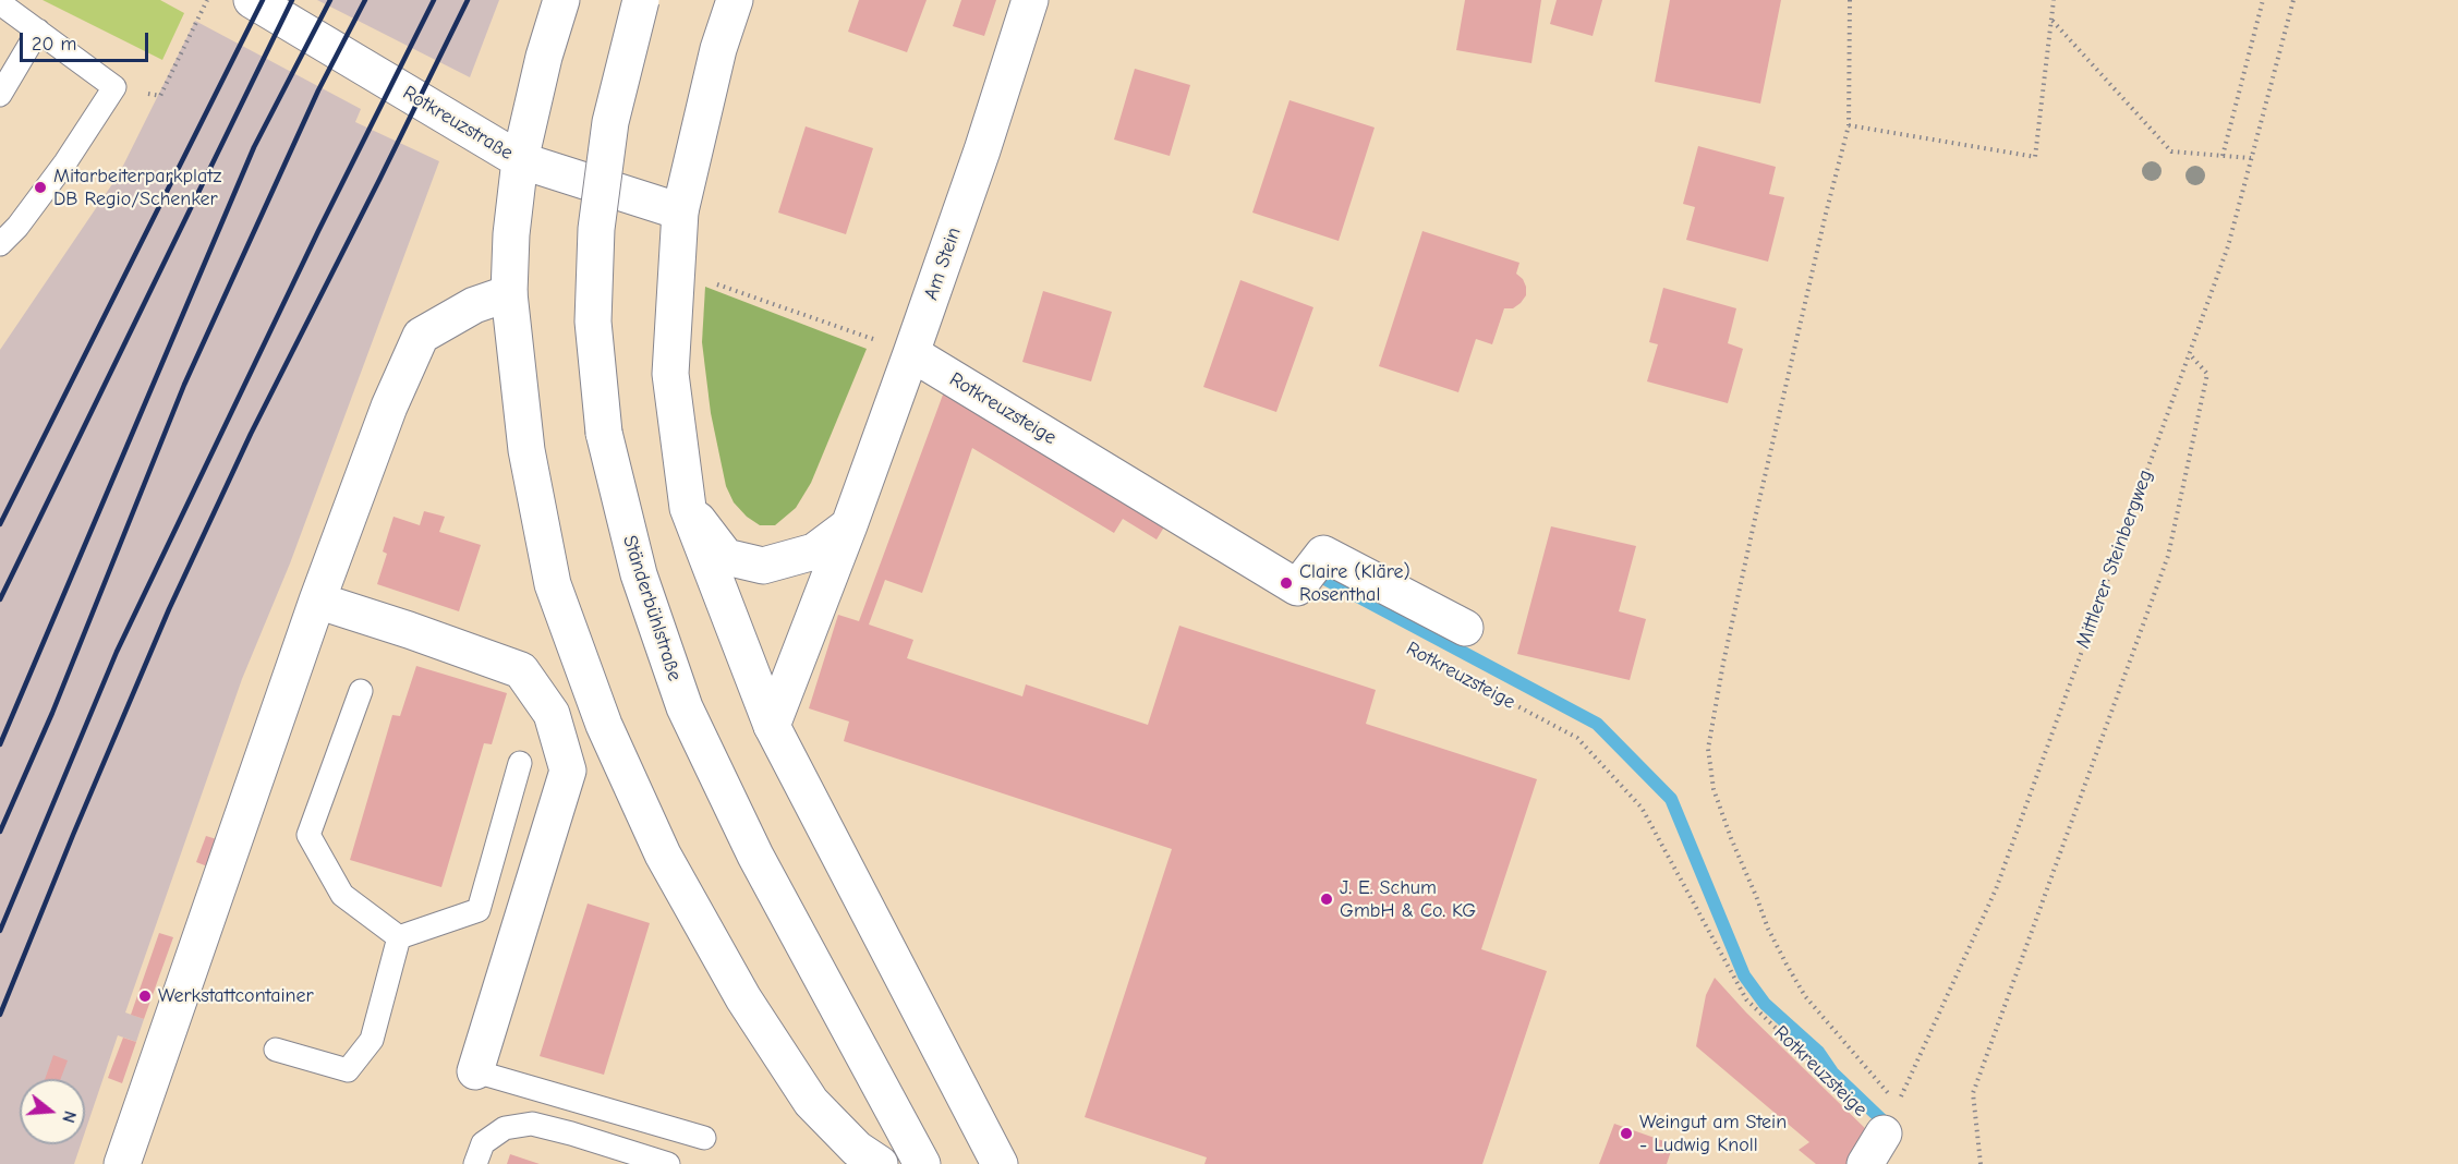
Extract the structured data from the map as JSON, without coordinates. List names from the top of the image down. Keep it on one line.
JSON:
{"streets":{"main road":["Rotkreuzstraße","Am Stein","Rotkreuzsteige","Ständerbühlstraße"],"path":["Mittlerer Steinbergweg"]},"crossings":[["Am Stein","Rotkreuzsteige"],["Rotkreuzsteige","Mittlerer Steinbergweg"]],"places":["Mitarbeiterparkplatz DB Regio/Schenker","Claire (Kläre) Rosenthal","J. E. Schum GmbH & Co. KG","Werkstattcontainer","Weingut am Stein - Ludwig Knoll"],"scale_bar":"20 m","north":"right"}
